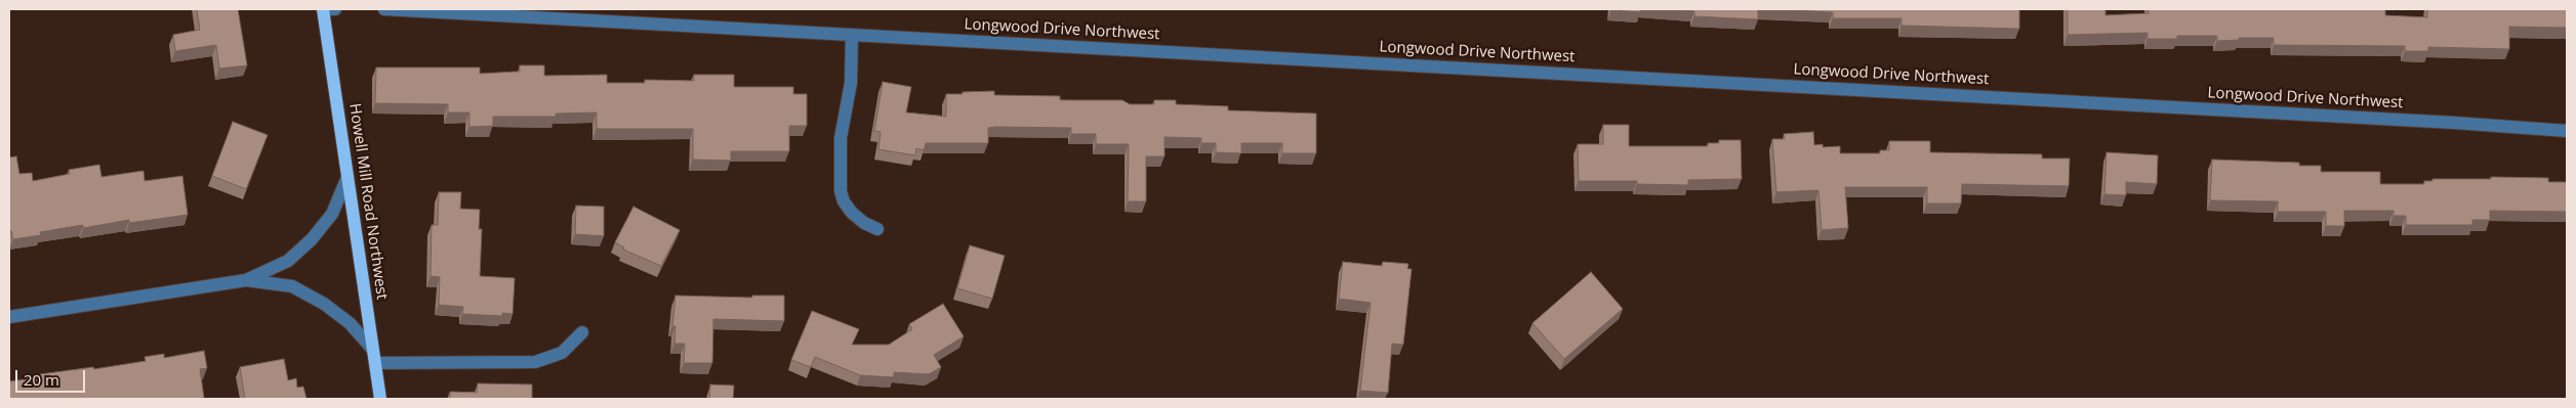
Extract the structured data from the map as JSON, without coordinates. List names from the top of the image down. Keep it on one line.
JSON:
{"streets":{"main road":["Howell Mill Road Northwest"],"street":["Longwood Drive Northwest"]},"scale_bar":"20 m"}
